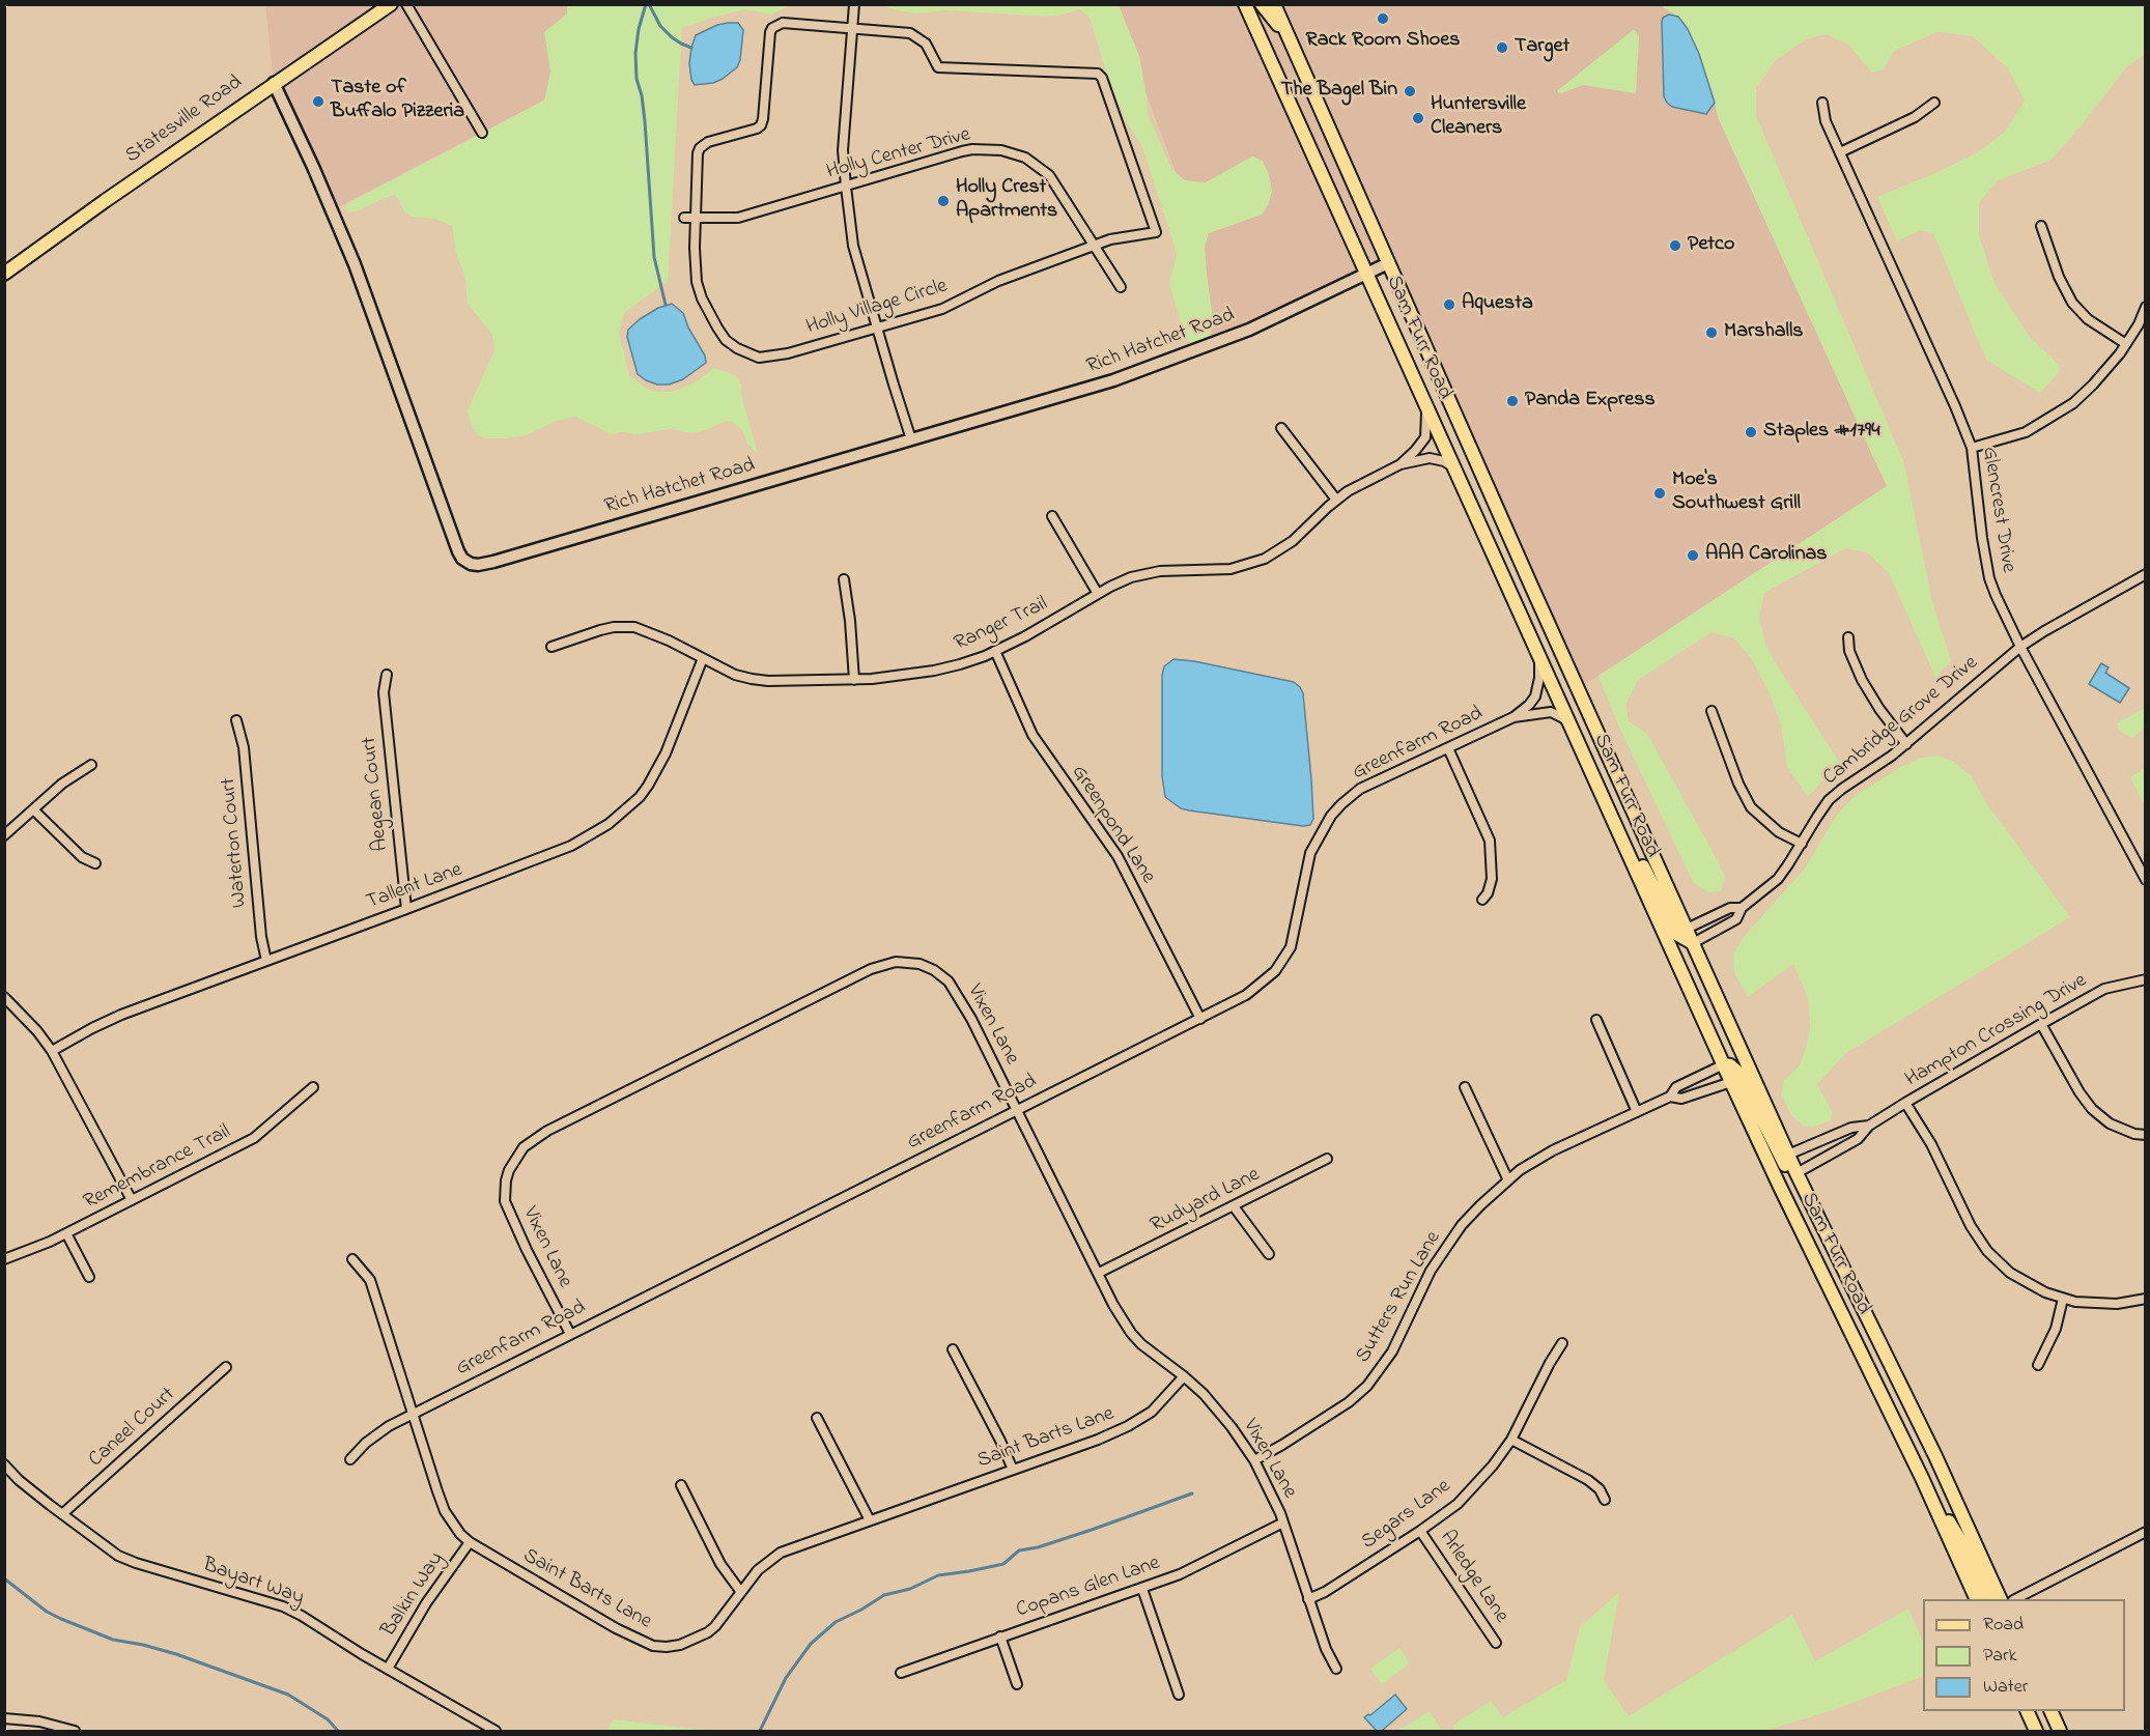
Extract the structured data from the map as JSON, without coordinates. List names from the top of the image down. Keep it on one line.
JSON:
{"streets":{"main road":["Statesville Road","Sam Furr Road"],"street":["Holly Center Drive","Holly Village Circle","Rich Hatchet Road","Glencrest Drive","Ranger Trail","Cambridge Grove Drive","Greenfarm Road","Aegean Court","Greenpond Lane","Waterton Court","Tallent Lane","Vixen Lane","Hampton Crossing Drive","Remembrance Trail","Rudyard Lane","Sutters Run Lane","Caneel Court","Saint Barts Lane","Segars Lane","Arledge Lane","Bayart Way","Copans Glen Lane","Balkin Way"]},"crossings":[["Statesville Road","Rich Hatchet Road"],["Holly Center Drive","Holly Village Circle"],["Sam Furr Road","Rich Hatchet Road"],["Sam Furr Road","Ranger Trail"],["Sam Furr Road","Cambridge Grove Drive"],["Sam Furr Road","Greenfarm Road"],["Sam Furr Road","Hampton Crossing Drive"],["Sam Furr Road","Sutters Run Lane"],["Glencrest Drive","Cambridge Grove Drive"],["Ranger Trail","Greenpond Lane"],["Ranger Trail","Tallent Lane"],["Greenfarm Road","Greenpond Lane"],["Greenfarm Road","Vixen Lane"],["Greenfarm Road","Saint Barts Lane"],["Aegean Court","Tallent Lane"],["Waterton Court","Tallent Lane"],["Vixen Lane","Rudyard Lane"],["Vixen Lane","Sutters Run Lane"],["Vixen Lane","Saint Barts Lane"],["Vixen Lane","Segars Lane"],["Vixen Lane","Copans Glen Lane"],["Caneel Court","Bayart Way"],["Saint Barts Lane","Balkin Way"],["Segars Lane","Arledge Lane"],["Bayart Way","Balkin Way"]],"places":["Rack Room Shoes","Target","The Bagel Bin","Taste of Buffalo Pizzeria","Huntersville Cleaners","Holly Crest Apartments","Petco","Aquesta","Marshalls","Panda Express","Staples #1794","Moe's Southwest Grill","AAA Carolinas"],"legend":["Road","Park","Water"]}
